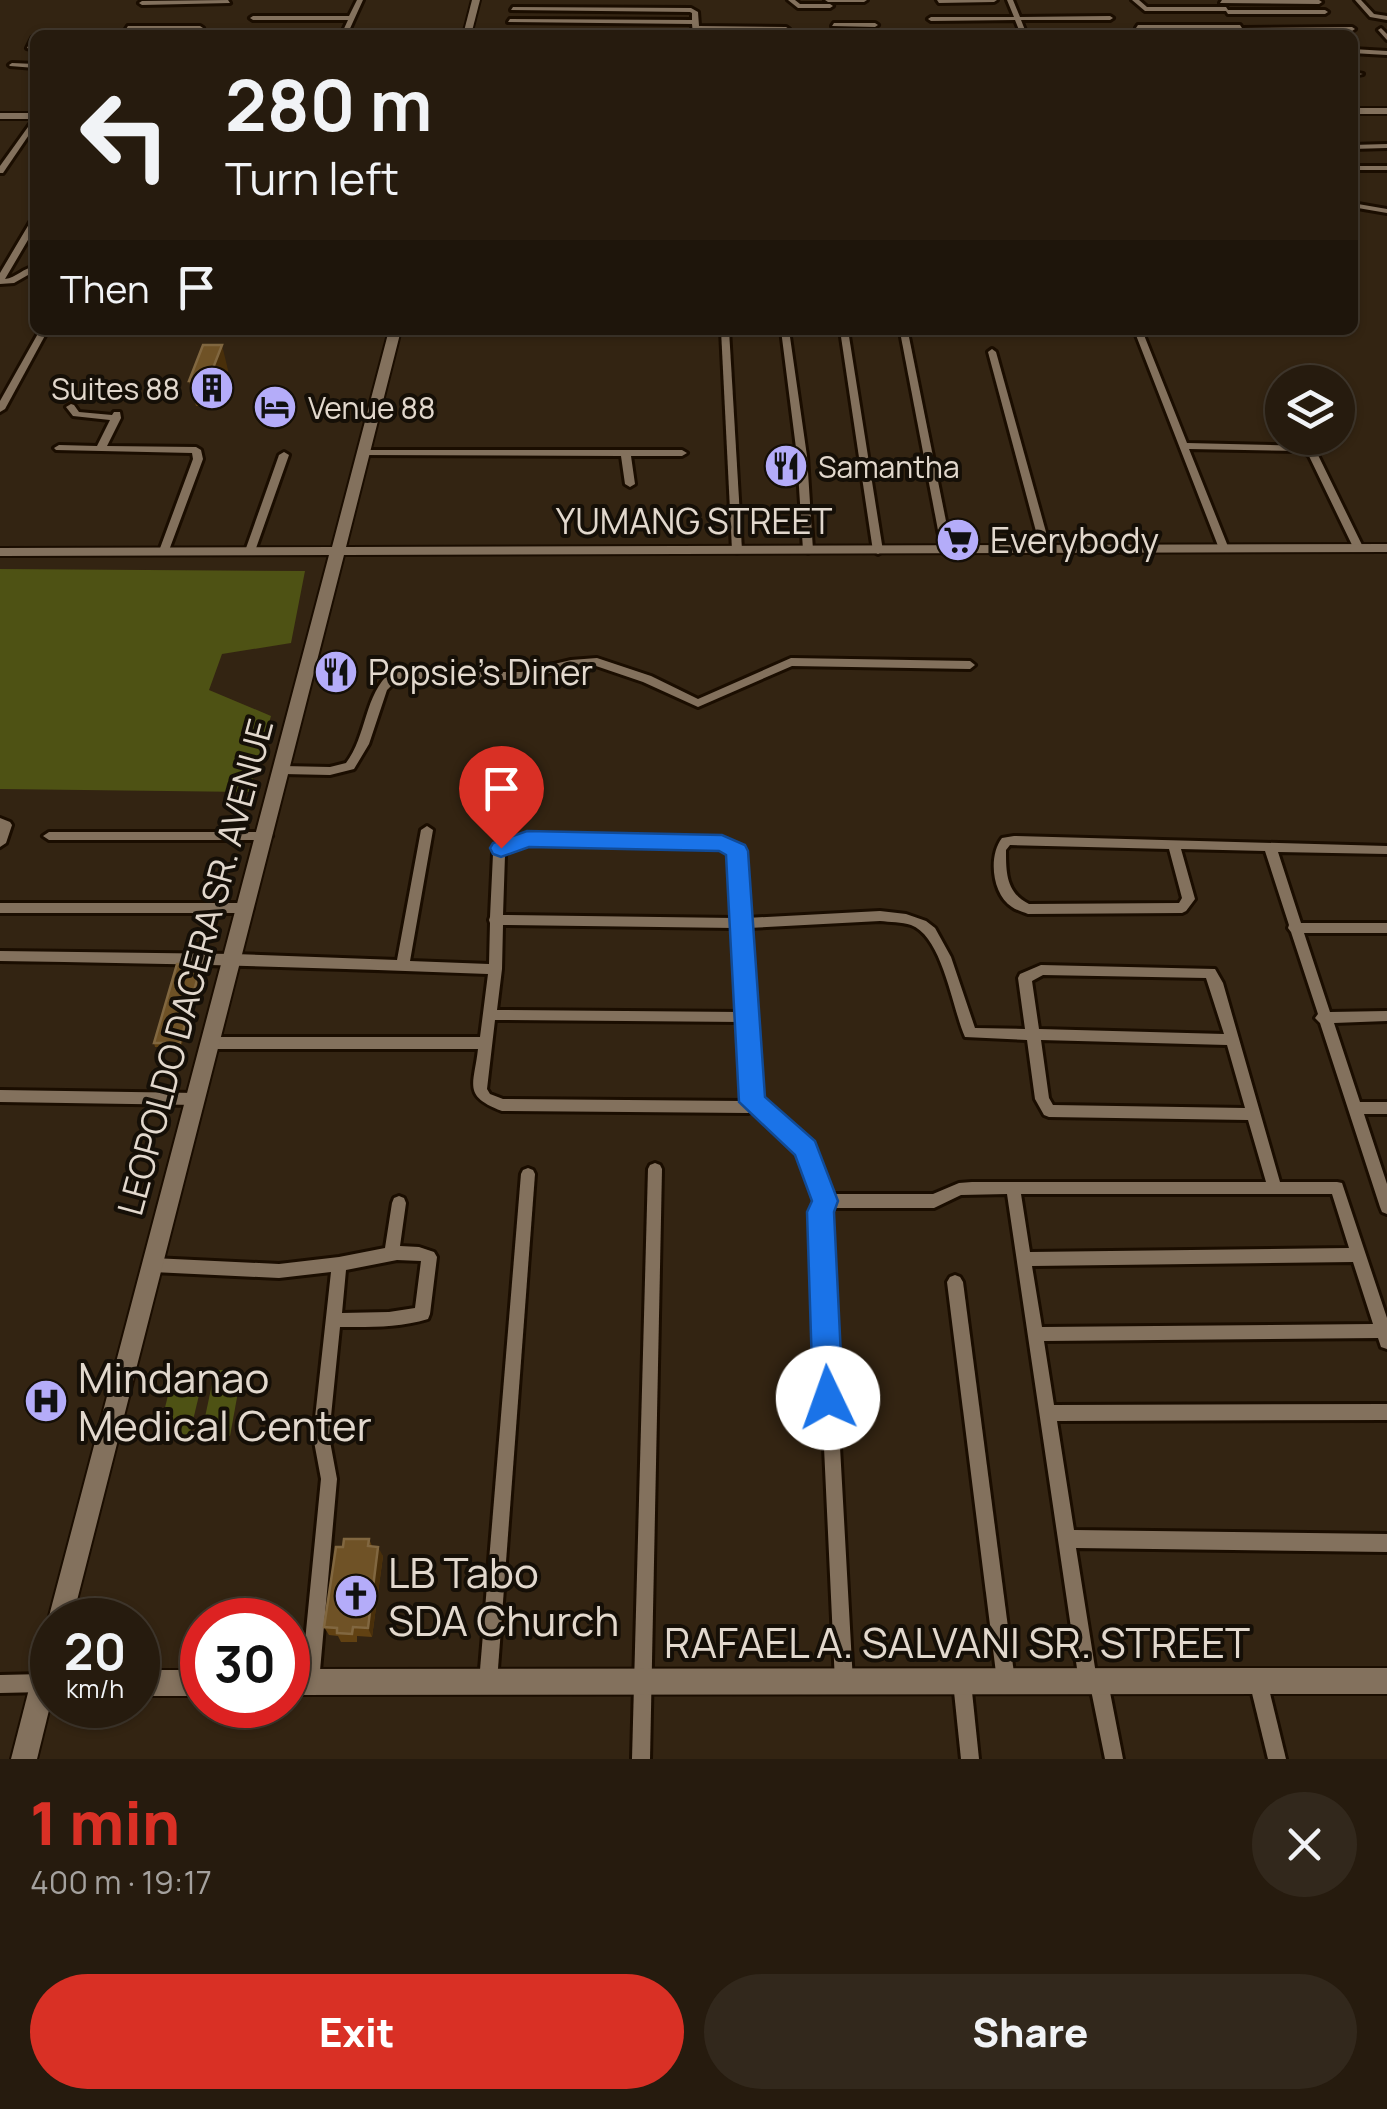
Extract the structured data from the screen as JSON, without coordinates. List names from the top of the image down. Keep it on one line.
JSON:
{"streets":{"main road":["YUMANG STREET","LEOPOLDO DACERA SR. AVENUE","RAFAEL A. SALVANI SR. STREET"]},"crossings":[["YUMANG STREET","LEOPOLDO DACERA SR. AVENUE"]],"places":{"building":["Suites 88"],"hotel":["Venue 88"],"restaurant":["Samantha","Popsie's Diner"],"supermarket":["Everybody"],"hospital":["Mindanao Medical Center"],"church":["LB Tabo SDA Church"]},"page":{"turn":["280 m","Turn left"],"then":"Then","speed":"20 km/h","limit":"30","heading":["1 min","400 m · 19:17"],"buttons":["Exit","Share"]}}
